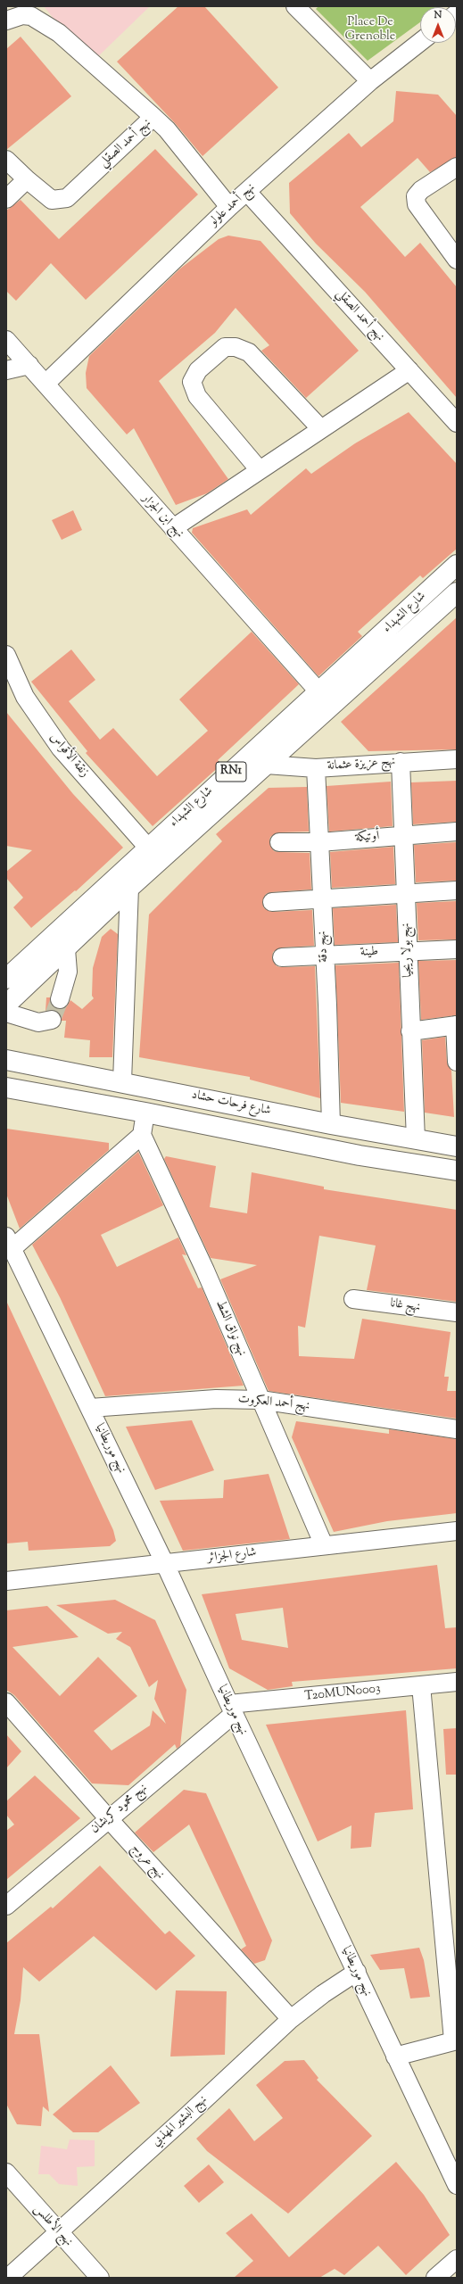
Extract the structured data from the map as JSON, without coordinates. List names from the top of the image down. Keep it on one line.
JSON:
{"streets":{"main road":["شارع الشهداء","RN1","شارع فرحات حشاد"],"street":["نهج أحمد الصقلي","نهج أحمد علولو","نهج ابن الجزار","زنقة الأقواس","نهج عزيزة عثمانة","أوتيكة","نهج دقة","نهج بولا ريجيا","طينة","نهج غانا","نهج نواق الشط","نهج أحمد العكروت","نهج موريطانيا","شارع الجزائر","T20MUN0003","نهج محمود كريشان","نهج عروج","نهج البشير المهذبي","نهج الأطلس"]},"crossings":[["نهج أحمد الصقلي","نهج أحمد علولو"],["نهج أحمد علولو","نهج ابن الجزار"],["نهج ابن الجزار","شارع الشهداء"],["شارع الشهداء","زنقة الأقواس"],["شارع الشهداء","نهج عزيزة عثمانة"],["نهج عزيزة عثمانة","نهج دقة"],["نهج عزيزة عثمانة","نهج بولا ريجيا"],["أوتيكة","نهج دقة"],["أوتيكة","نهج بولا ريجيا"],["نهج دقة","طينة"],["نهج دقة","شارع فرحات حشاد"],["نهج بولا ريجيا","طينة"],["نهج بولا ريجيا","شارع فرحات حشاد"],["نهج نواق الشط","نهج أحمد العكروت"],["نهج نواق الشط","شارع الجزائر"],["نهج أحمد العكروت","نهج موريطانيا"],["نهج موريطانيا","شارع الجزائر"],["نهج موريطانيا","T20MUN0003"],["نهج موريطانيا","نهج محمود كريشان"],["نهج موريطانيا","نهج البشير المهذبي"],["T20MUN0003","نهج محمود كريشان"],["نهج محمود كريشان","نهج عروج"],["نهج عروج","نهج البشير المهذبي"],["نهج البشير المهذبي","نهج الأطلس"]],"parks":["Place De Grenoble"],"north":"top"}
